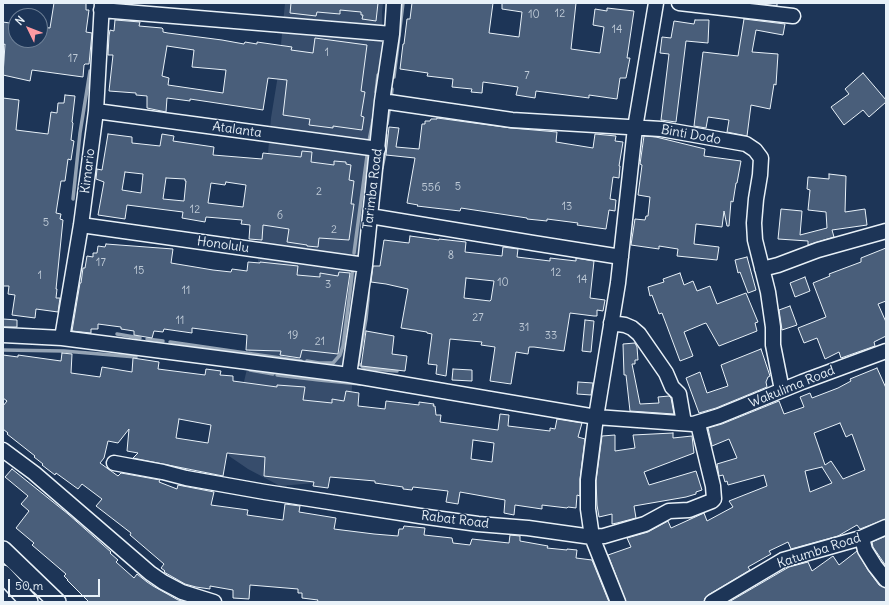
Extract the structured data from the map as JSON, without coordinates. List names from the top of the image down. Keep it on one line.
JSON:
{"streets":{"street":["Atalanta","Binti Dodo","Kimario","Tarimba Road","Honolulu","Wakulima Road","Rabat Road","Katumba Road"]},"crossings":[["Atalanta","Kimario"],["Atalanta","Tarimba Road"],["Binti Dodo","Tarimba Road"],["Binti Dodo","Wakulima Road"],["Kimario","Honolulu"],["Tarimba Road","Honolulu"],["Wakulima Road","Rabat Road"]],"house_numbers":["12","10","14","1","17","7","5","556","2","13","12","6","5","2","8","17","15","12","1","14","10","3","11","27","11","31","19","33","21"],"scale_bar":"50 m","north":"top left"}
